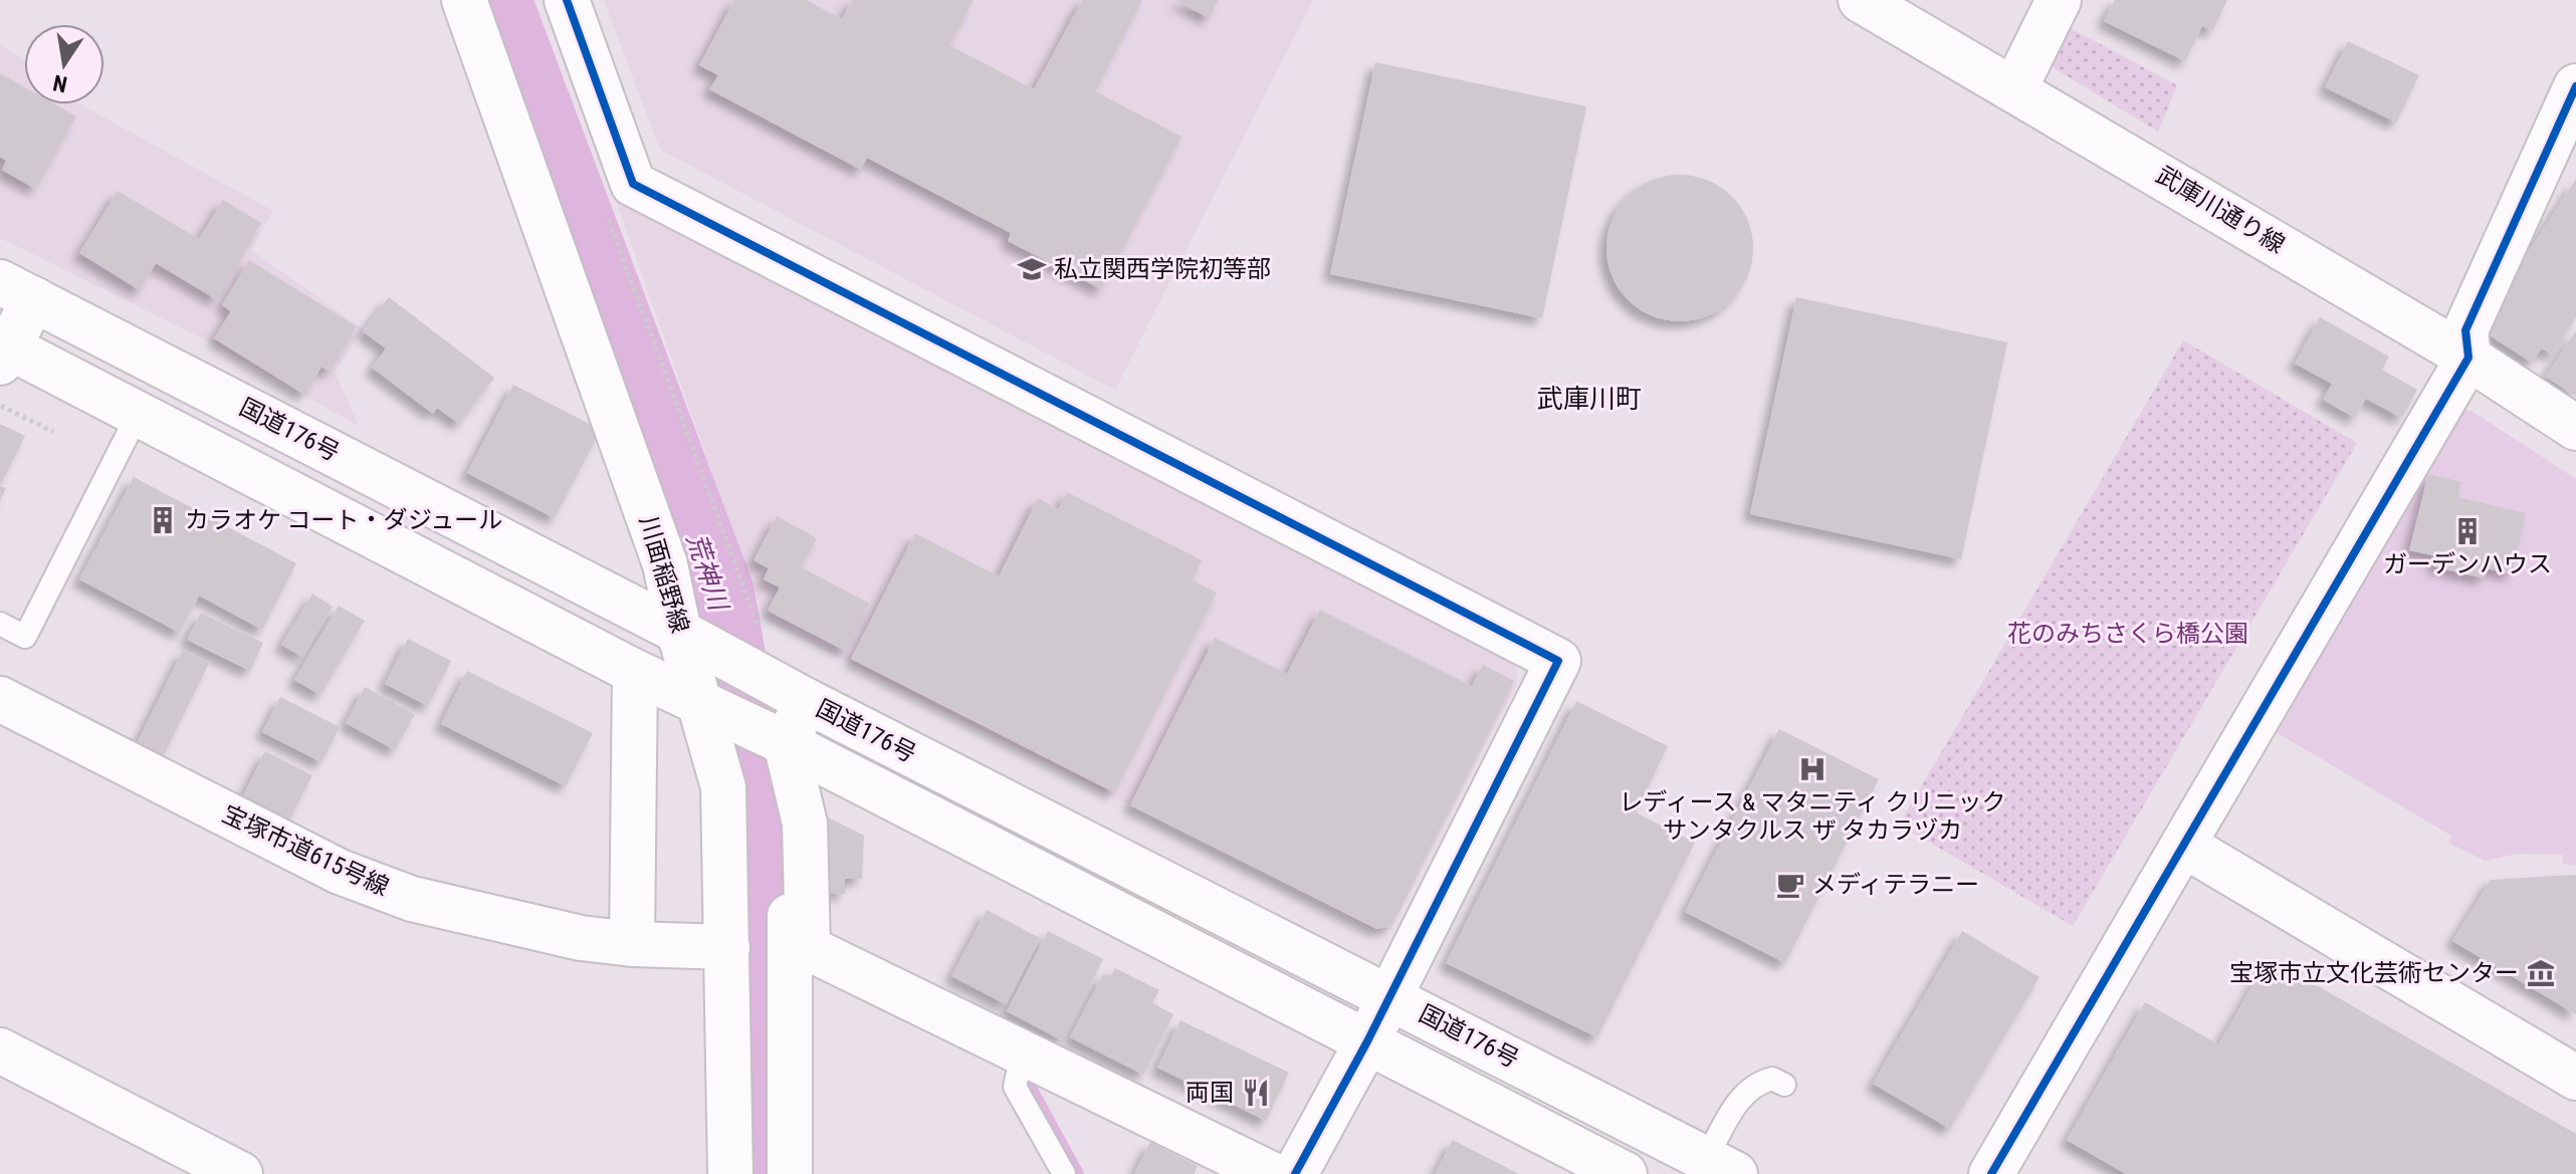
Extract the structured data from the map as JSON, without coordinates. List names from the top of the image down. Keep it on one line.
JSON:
{"streets":{"main road":["武庫川通り線","国道176号","川面稲野線","宝塚市道615号線"]},"crossings":[["国道176号","川面稲野線"],["川面稲野線","宝塚市道615号線"]],"districts":["武庫川町"],"water":["荒神川"],"parks":["花のみちさくら橋公園"],"places":{"school or university":["私立関西学院初等部"],"building":["カラオケ コート・ダジュール","ガーデンハウス"],"hospital":["レディース & マタニティ クリニック サンタクルス ザ タカラヅカ"],"cafe":["メディテラニー"],"museum":["宝塚市立文化芸術センター"],"restaurant":["両国"]},"north":"bottom"}
